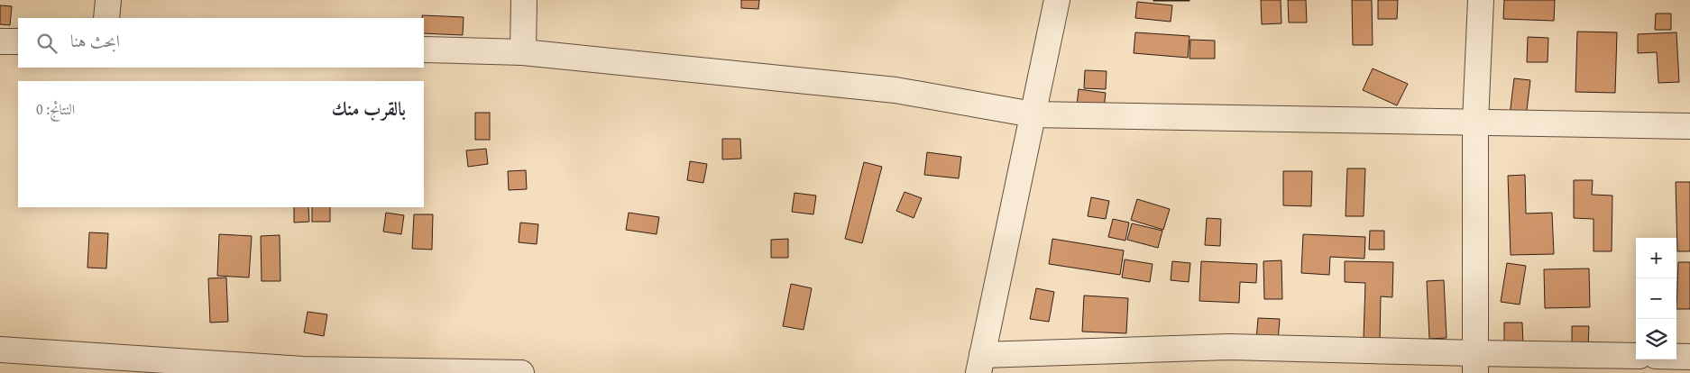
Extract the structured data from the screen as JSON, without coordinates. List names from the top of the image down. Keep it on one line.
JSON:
{"page":{"search":"ابحث هنا","heading":["بالقرب منك","النتائج: 0"],"map_buttons":["+","−"]}}
